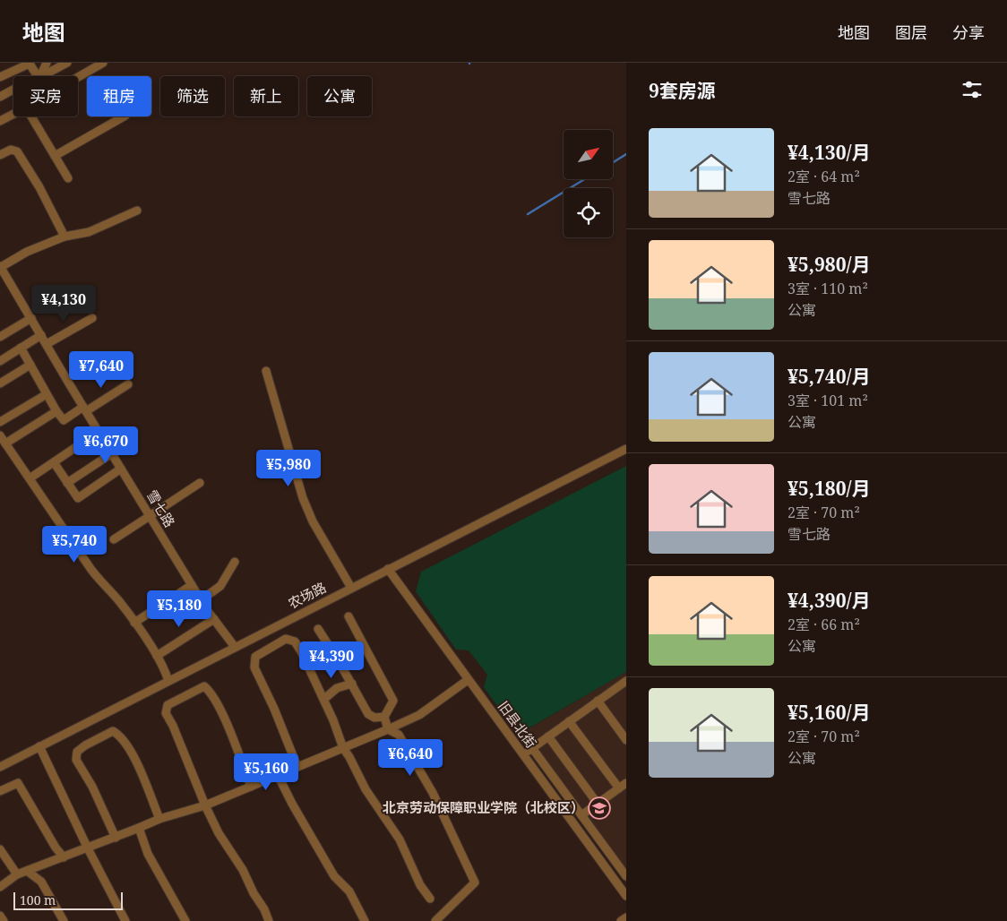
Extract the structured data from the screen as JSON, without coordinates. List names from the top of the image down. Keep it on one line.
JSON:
{"streets":{"street":["雪七路","农场路","旧县北街"]},"crossings":[["雪七路","农场路"],["农场路","旧县北街"]],"places":{"school or university":["北京劳动保障职业学院（北校区）"]},"scale_bar":"100 m","north":"top right","page":{"header":"地图","nav":["地图","图层","分享"],"heading":"9套房源","chip":["买房","租房","筛选","新上","公寓"],"list":[{"name":"¥4,130/月","note":"2室 · 64 m² · 雪七路"},{"name":"¥5,980/月","note":"3室 · 110 m² · 公寓"},{"name":"¥5,740/月","note":"3室 · 101 m² · 公寓"},{"name":"¥5,180/月","note":"2室 · 70 m² · 雪七路"},{"name":"¥4,390/月","note":"2室 · 66 m² · 公寓"},{"name":"¥5,160/月","note":"2室 · 70 m² · 公寓"}],"price":["¥4,130","¥7,640","¥6,670","¥5,980","¥5,740","¥5,180","¥4,390","¥6,640","¥5,160"],"scale":"100 m"}}
